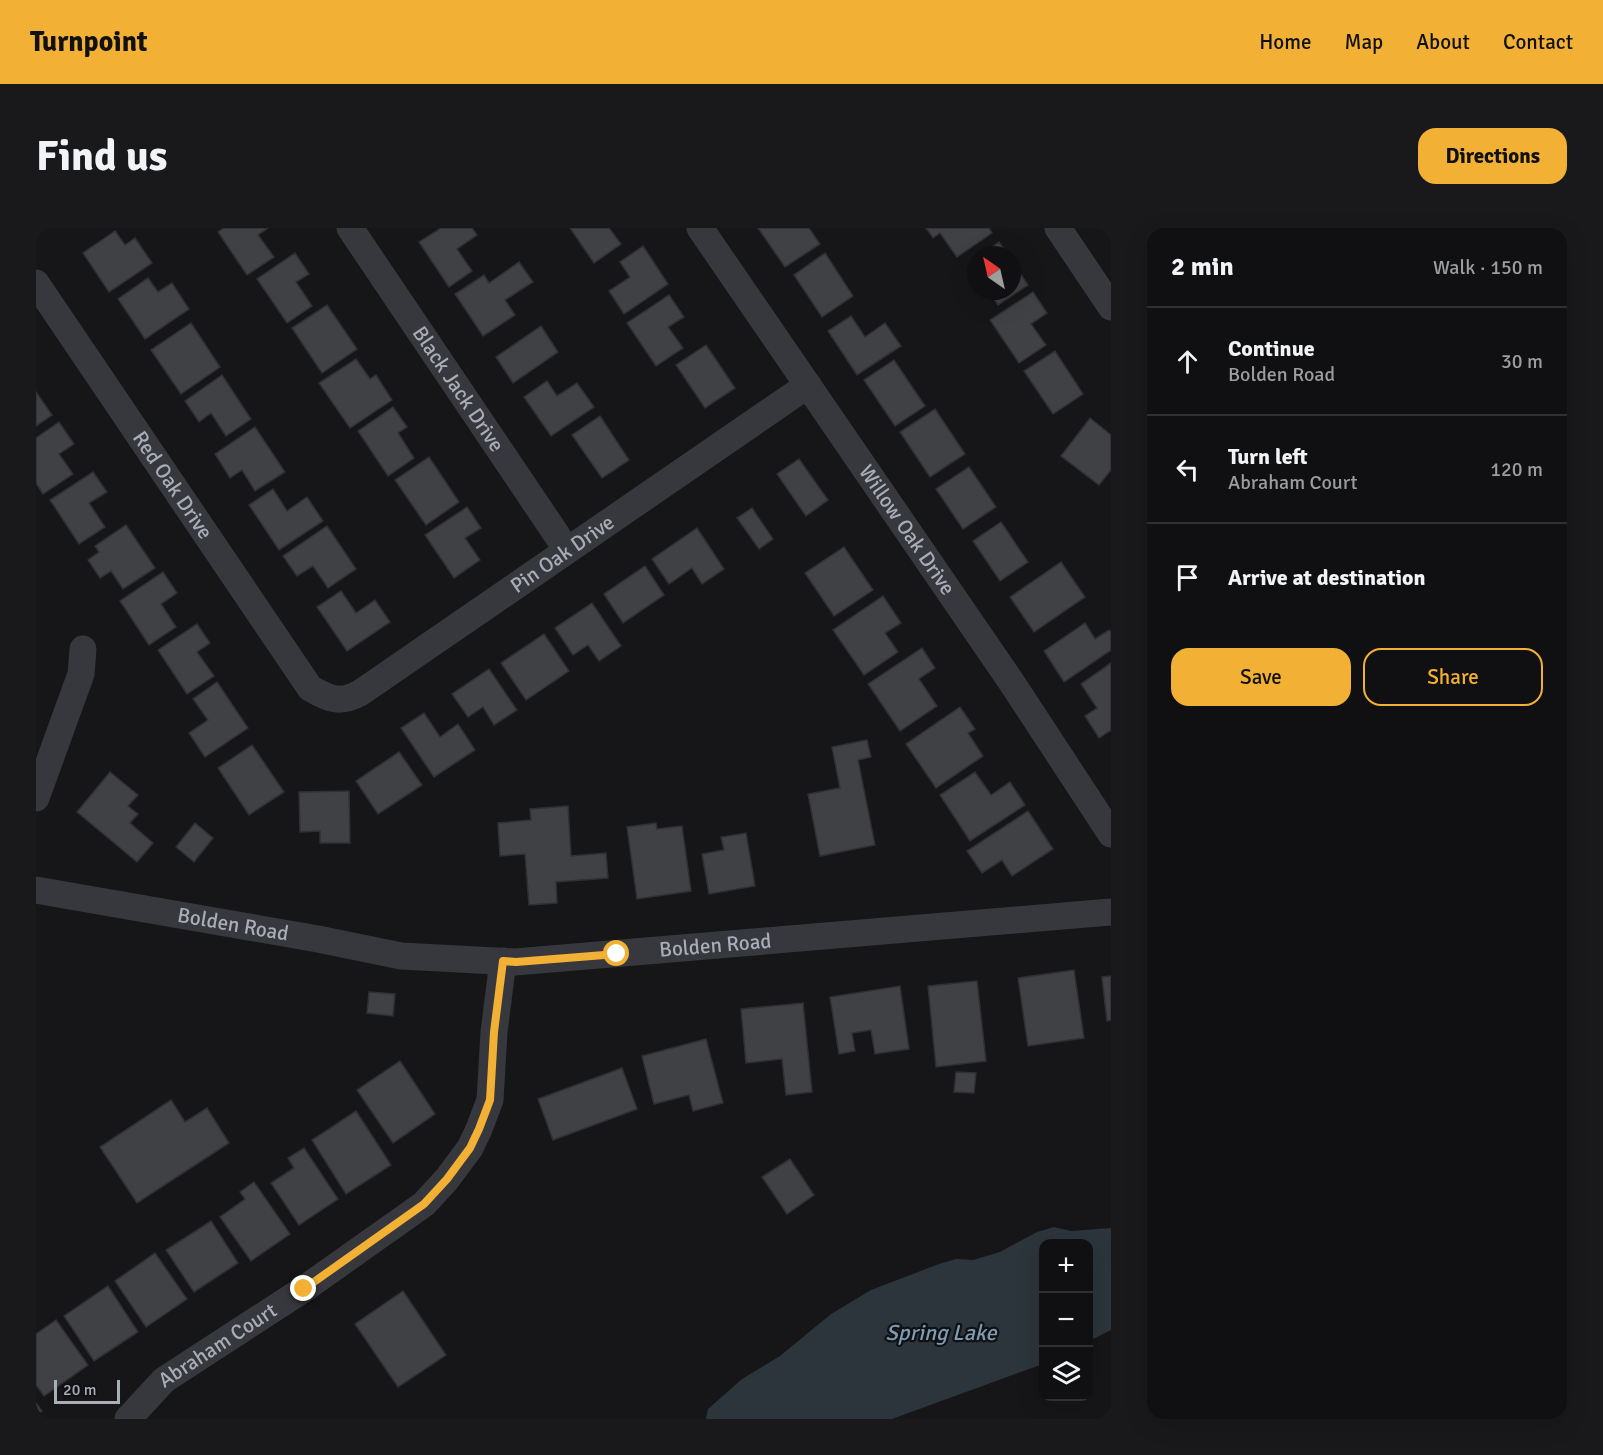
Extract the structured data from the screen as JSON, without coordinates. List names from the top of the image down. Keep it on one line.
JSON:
{"streets":{"street":["Black Jack Drive","Red Oak Drive","Willow Oak Drive","Pin Oak Drive","Bolden Road","Abraham Court"]},"crossings":[["Black Jack Drive","Pin Oak Drive"],["Red Oak Drive","Pin Oak Drive"],["Willow Oak Drive","Pin Oak Drive"],["Bolden Road","Abraham Court"]],"water":["Spring Lake"],"scale_bar":"20 m","north":"top left","page":{"header":"Turnpoint","nav":["Home","Map","About","Contact"],"buttons":["Directions",["Save","Share"]],"title":"Find us","heading":["2 min","Walk · 150 m"],"list":[["Continue","Bolden Road","30 m"],["Turn left","Abraham Court","120 m"],"Arrive at destination"],"map_buttons":["+","−"],"scale":"20 m"}}
